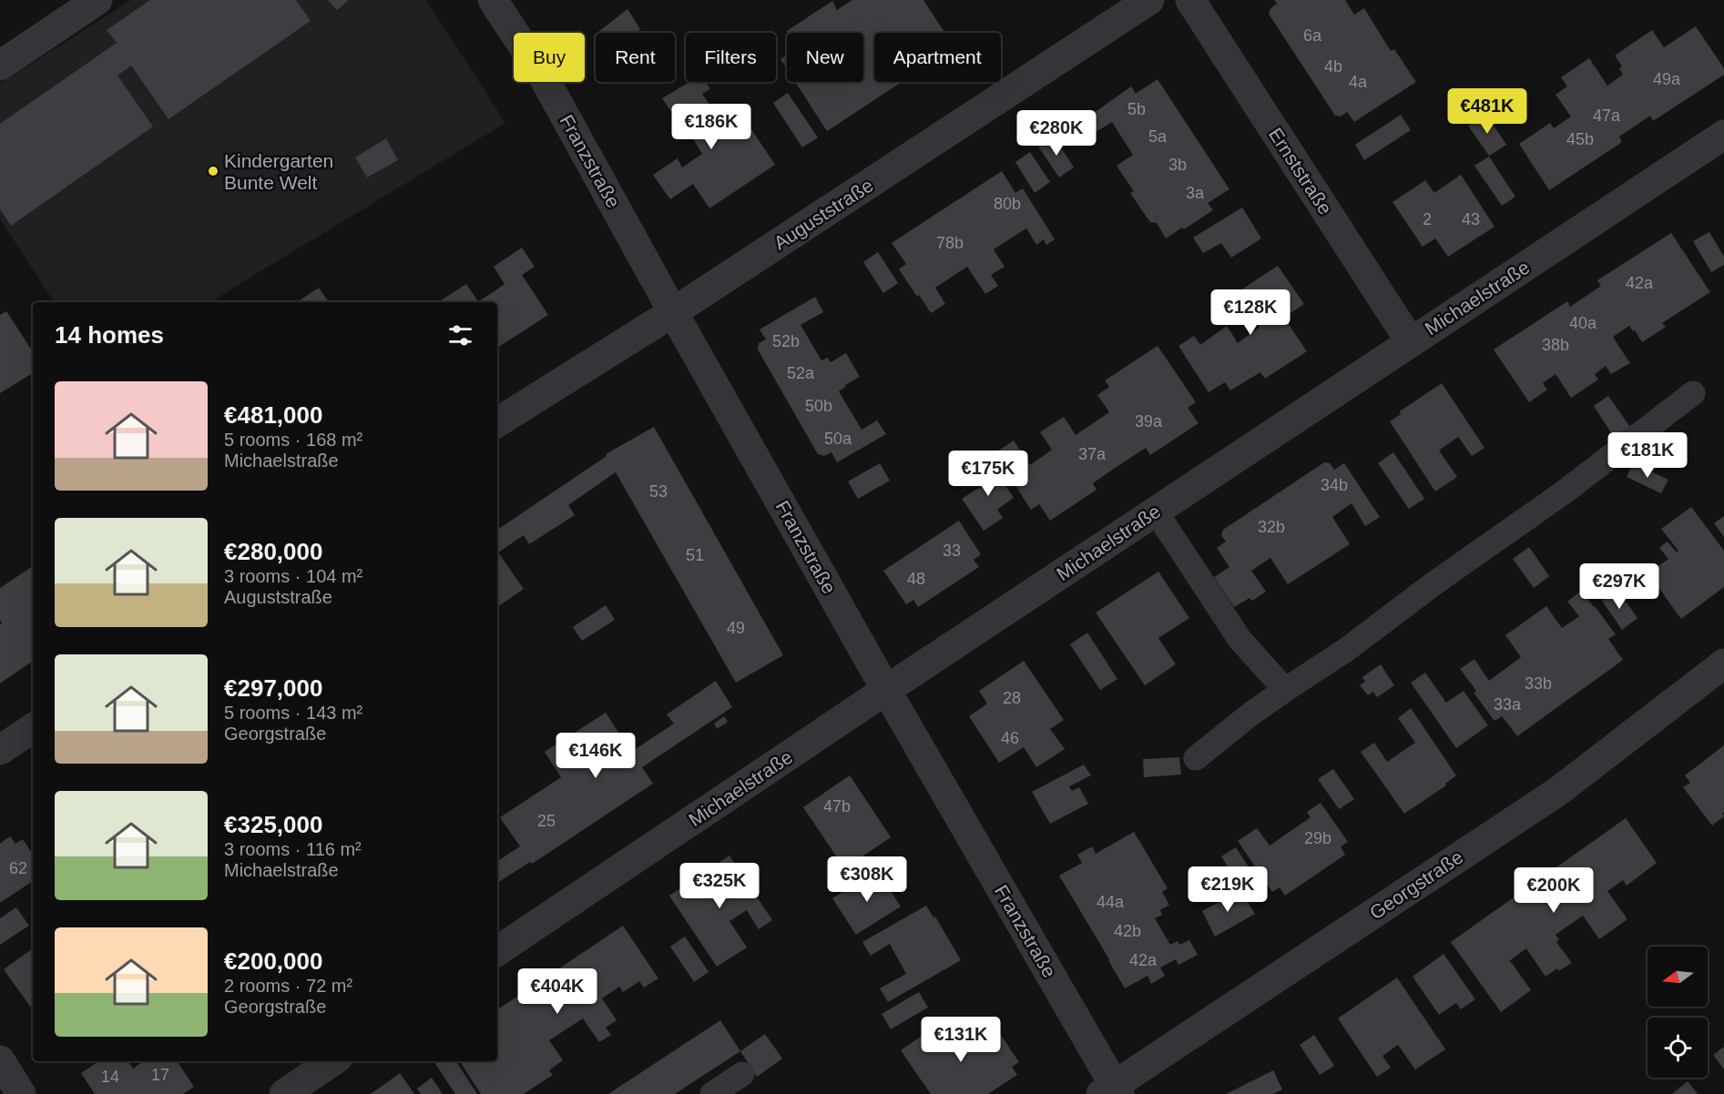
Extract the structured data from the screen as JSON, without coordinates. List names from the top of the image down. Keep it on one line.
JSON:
{"streets":{"street":["Franzstraße","Ernststraße","Auguststraße","Michaelstraße","Georgstraße"]},"crossings":[["Franzstraße","Auguststraße"],["Franzstraße","Michaelstraße"],["Franzstraße","Georgstraße"],["Ernststraße","Michaelstraße"]],"places":["Kindergarten Bunte Welt"],"house_numbers":["6a","4b","49a","4a","5b","47a","5a","45b","3b","3a","80b","2","43","78b","42a","40a","52b","38b","52a","50b","39a","50a","37a","34b","53","32b","33","51","48","49","33b","28","33a","46","47b","25","29b","62","44a","42b","42a","17","14"],"north":"left","page":{"chip":["Buy","Rent","Filters","New","Apartment"],"price":["€481K","€186K","€280K","€128K","€181K","€175K","€297K","€146K","€308K","€325K","€219K","€200K","€404K","€131K"],"heading":"14 homes","list":[{"name":"€481,000","note":"5 rooms · 168 m² · Michaelstraße"},{"name":"€280,000","note":"3 rooms · 104 m² · Auguststraße"},{"name":"€297,000","note":"5 rooms · 143 m² · Georgstraße"},{"name":"€325,000","note":"3 rooms · 116 m² · Michaelstraße"},{"name":"€200,000","note":"2 rooms · 72 m² · Georgstraße"}]}}
